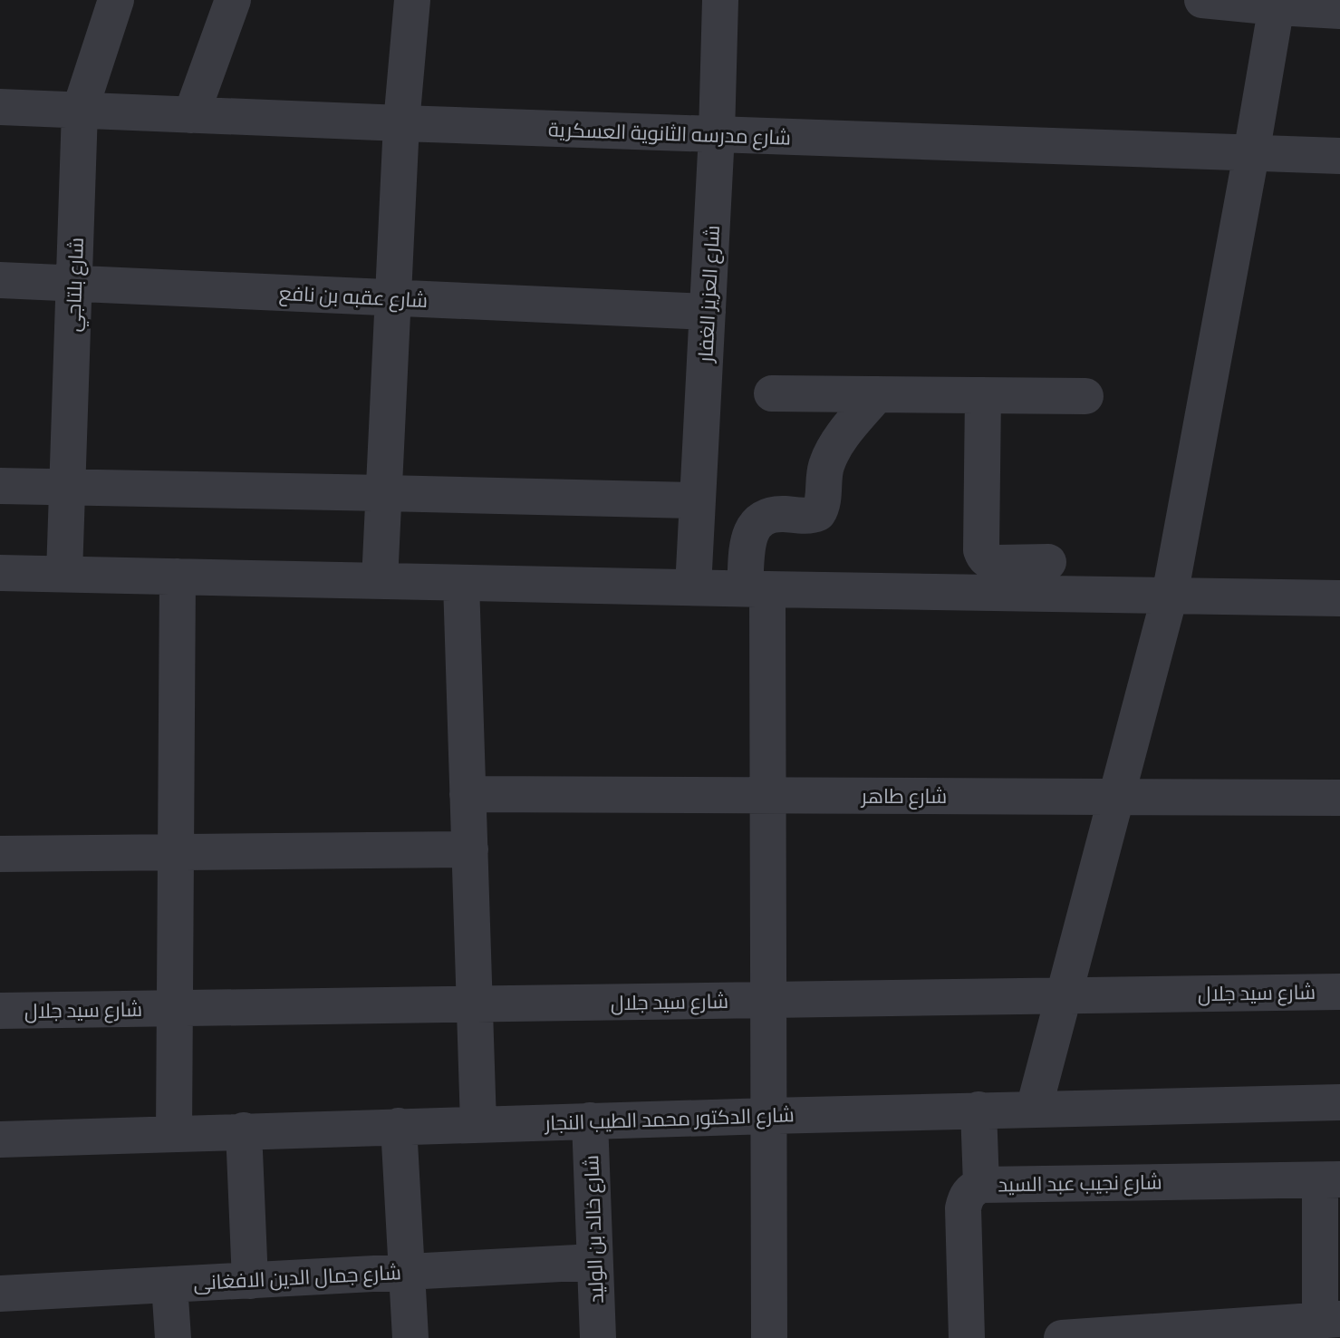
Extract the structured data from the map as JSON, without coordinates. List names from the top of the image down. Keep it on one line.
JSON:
{"streets":{"street":["شارع مدرسه الثانوية العسكرية","شارع بلتاجي","شارع العزيز الغفار","شارع عقبه بن نافع","شارع طاهر","شارع سيد جلال","شارع الدكتور محمد الطيب النجار","شارع نجيب عبد السيد","شارع خالد بن الوليد","شارع جمال الدين الافغانى"]},"crossings":[["شارع مدرسه الثانوية العسكرية","شارع بلتاجي"],["شارع مدرسه الثانوية العسكرية","شارع العزيز الغفار"],["شارع بلتاجي","شارع عقبه بن نافع"],["شارع العزيز الغفار","شارع عقبه بن نافع"],["شارع الدكتور محمد الطيب النجار","شارع خالد بن الوليد"],["شارع خالد بن الوليد","شارع جمال الدين الافغانى"]]}
